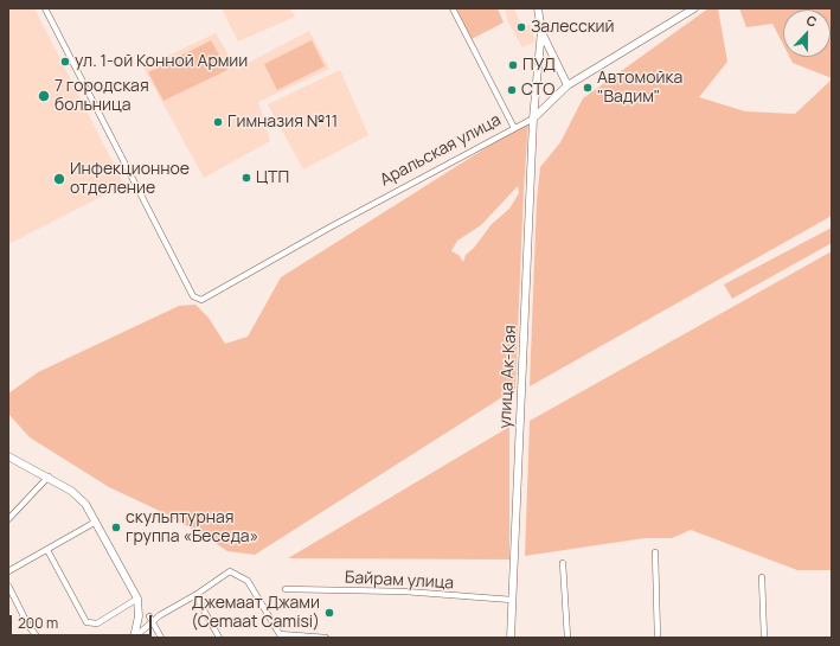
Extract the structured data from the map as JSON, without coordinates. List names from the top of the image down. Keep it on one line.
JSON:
{"streets":{"main road":["Аральская улица","улица Ак-Кая"],"street":["Байрам улица"]},"crossings":[["Аральская улица","улица Ак-Кая"],["улица Ак-Кая","Байрам улица"]],"places":["Залесский","ул. 1-ой Конной Армии","ПУД","Автомойка \"Вадим\"","СТО","7 городская больница","Гимназия №11","ЦТП","Инфекционное отделение","скульптурная группа «Беседа»","Джемаат Джами (Cemaat Camisi)"],"scale_bar":"200 m","north":"top"}
